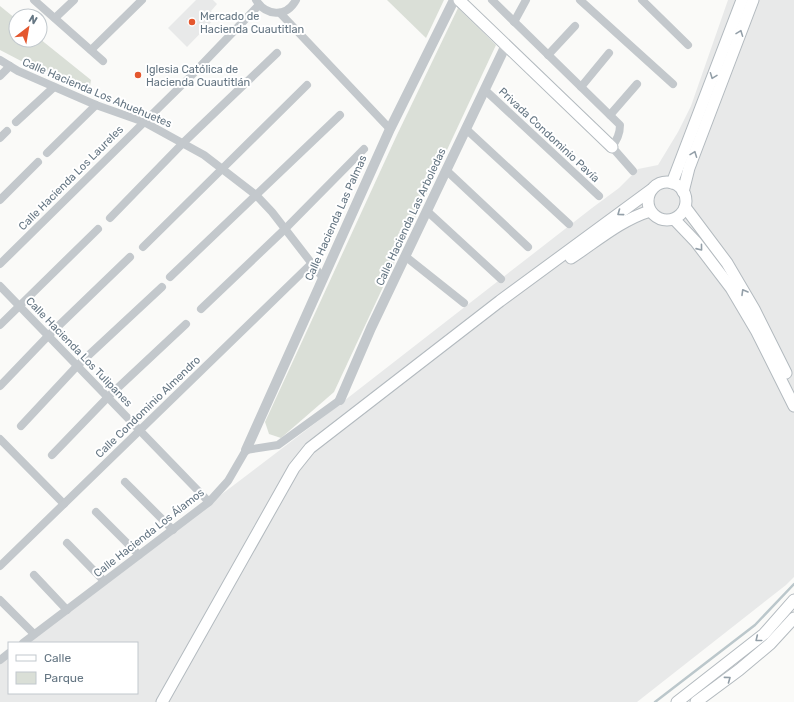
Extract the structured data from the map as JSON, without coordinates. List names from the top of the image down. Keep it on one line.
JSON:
{"streets":{"street":["Calle Hacienda Los Ahuehuetes","Privada Condominio Pavía","Calle Hacienda Los Laureles","Calle Hacienda Las Arboledas","Calle Hacienda Las Palmas","Calle Hacienda Los Tulipanes","Calle Condominio Almendro","Calle Hacienda Los Álamos"]},"crossings":[["Calle Hacienda Los Ahuehuetes","Calle Hacienda Los Laureles"],["Calle Hacienda Los Ahuehuetes","Calle Hacienda Las Palmas"],["Calle Hacienda Los Ahuehuetes","Calle Condominio Almendro"],["Privada Condominio Pavía","Calle Hacienda Las Arboledas"],["Calle Hacienda Las Palmas","Calle Hacienda Los Álamos"],["Calle Hacienda Los Tulipanes","Calle Condominio Almendro"],["Calle Hacienda Los Tulipanes","Calle Hacienda Los Álamos"]],"places":["Mercado de Hacienda Cuautitlan","Iglesia Católica de Hacienda Cuautitlán"],"legend":["Calle","Parque"],"north":"top right"}
